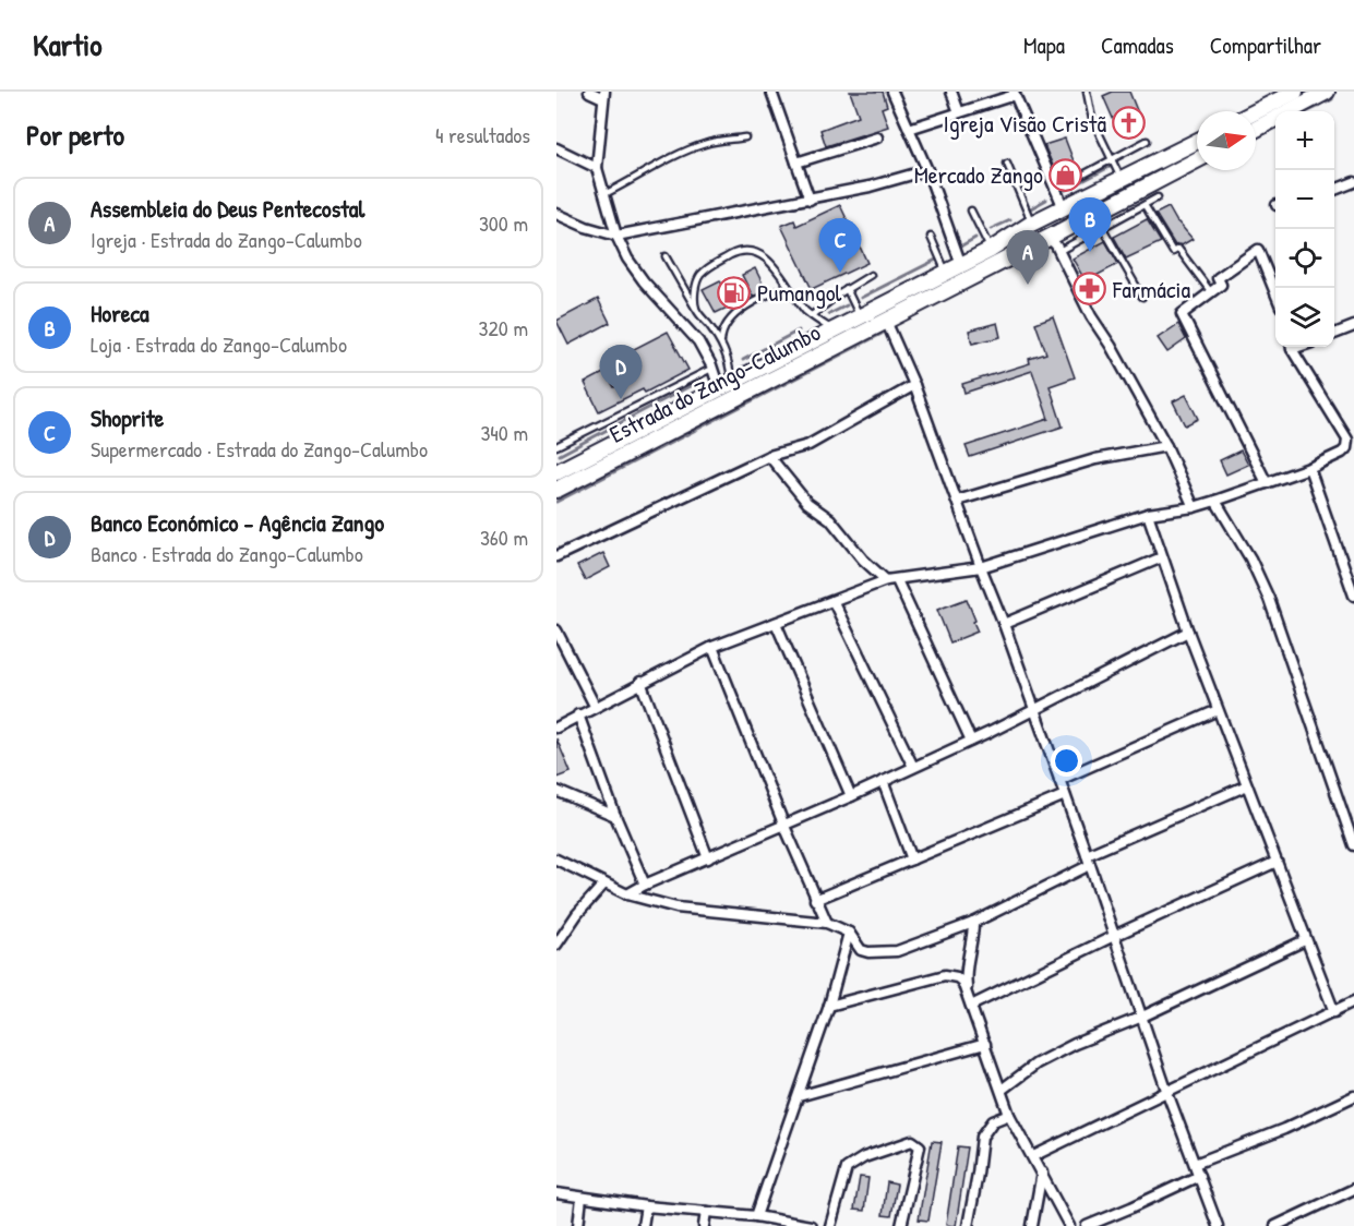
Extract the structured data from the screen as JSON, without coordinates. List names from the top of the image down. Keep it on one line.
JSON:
{"streets":{"main road":["Estrada do Zango-Calumbo"]},"places":{"church":["Igreja Visão Cristã"],"shop":["Mercado Zango"],"pharmacy":["Farmácia"],"fuel station":["Pumangol"]},"north":"right","page":{"header":"Kartio","nav":["Mapa","Camadas","Compartilhar"],"heading":["Por perto","4 resultados"],"map_buttons":["+","−"],"list":[{"mark":"A","name":"Assembleia do Deus Pentecostal","note":"Igreja · Estrada do Zango-Calumbo","value":"300 m"},{"mark":"B","name":"Horeca","note":"Loja · Estrada do Zango-Calumbo","value":"320 m"},{"mark":"C","name":"Shoprite","note":"Supermercado · Estrada do Zango-Calumbo","value":"340 m"},{"mark":"D","name":"Banco Económico - Agência Zango","note":"Banco · Estrada do Zango-Calumbo","value":"360 m"}],"pins":["B","C","A","D"]}}
